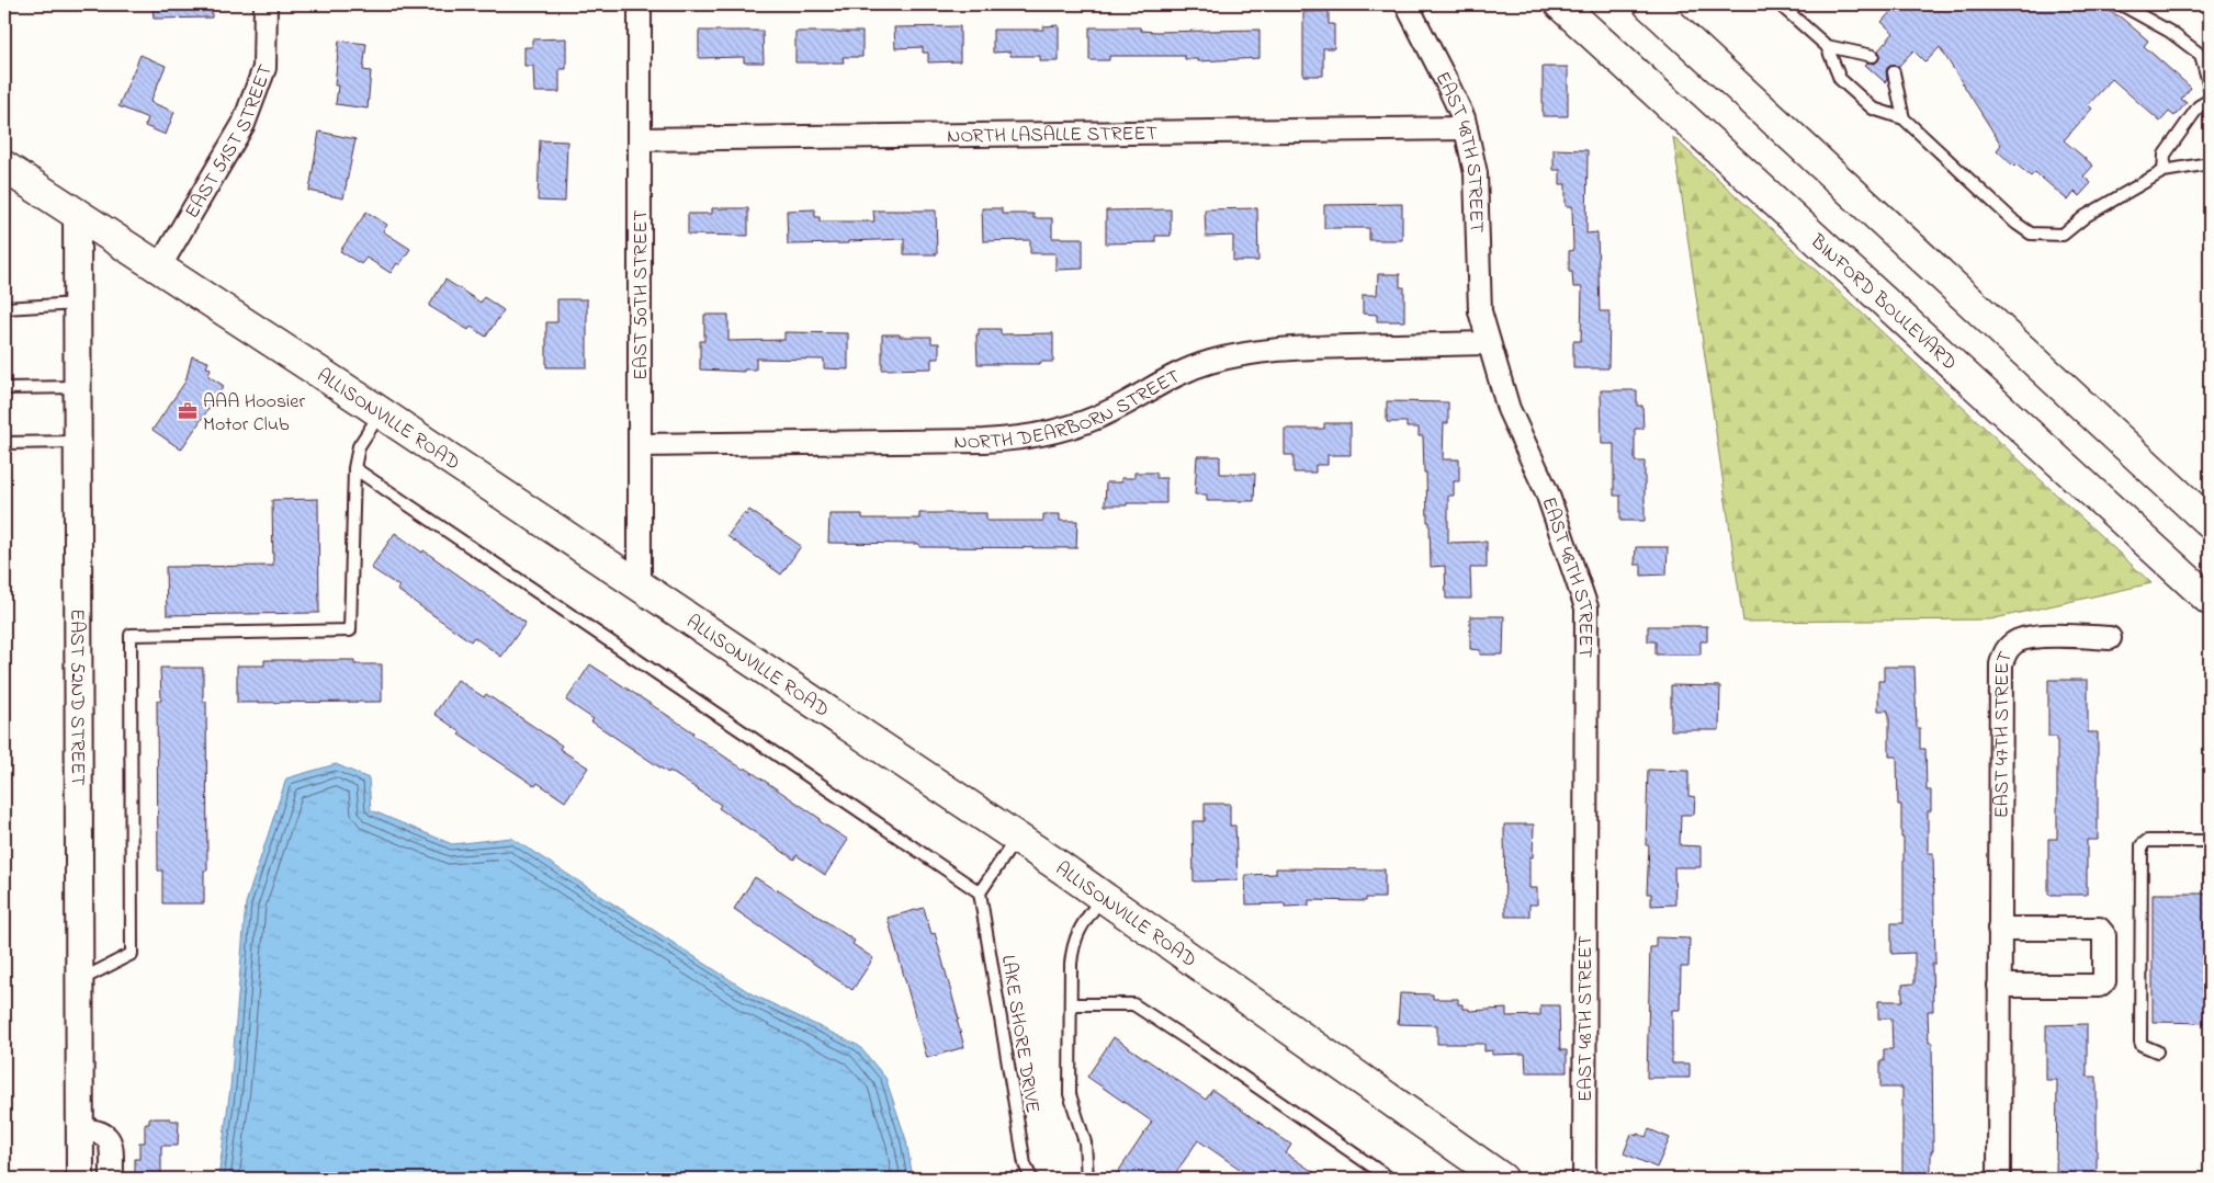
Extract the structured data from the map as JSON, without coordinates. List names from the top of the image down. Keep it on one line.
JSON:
{"streets":{"main road":["BINFORD BOULEVARD","ALLISONVILLE ROAD"],"street":["NORTH LASALLE STREET","EAST 51ST STREET","EAST 48TH STREET","EAST 50TH STREET","NORTH DEARBORN STREET","EAST 52ND STREET","EAST 47TH STREET"],"lane":["LAKE SHORE DRIVE"]},"crossings":[["NORTH LASALLE STREET","EAST 48TH STREET"],["NORTH LASALLE STREET","EAST 50TH STREET"],["EAST 51ST STREET","ALLISONVILLE ROAD"],["EAST 48TH STREET","NORTH DEARBORN STREET"],["EAST 50TH STREET","NORTH DEARBORN STREET"],["EAST 50TH STREET","ALLISONVILLE ROAD"],["ALLISONVILLE ROAD","EAST 52ND STREET"]],"places":{"office":["AAA Hoosier Motor Club"]}}
